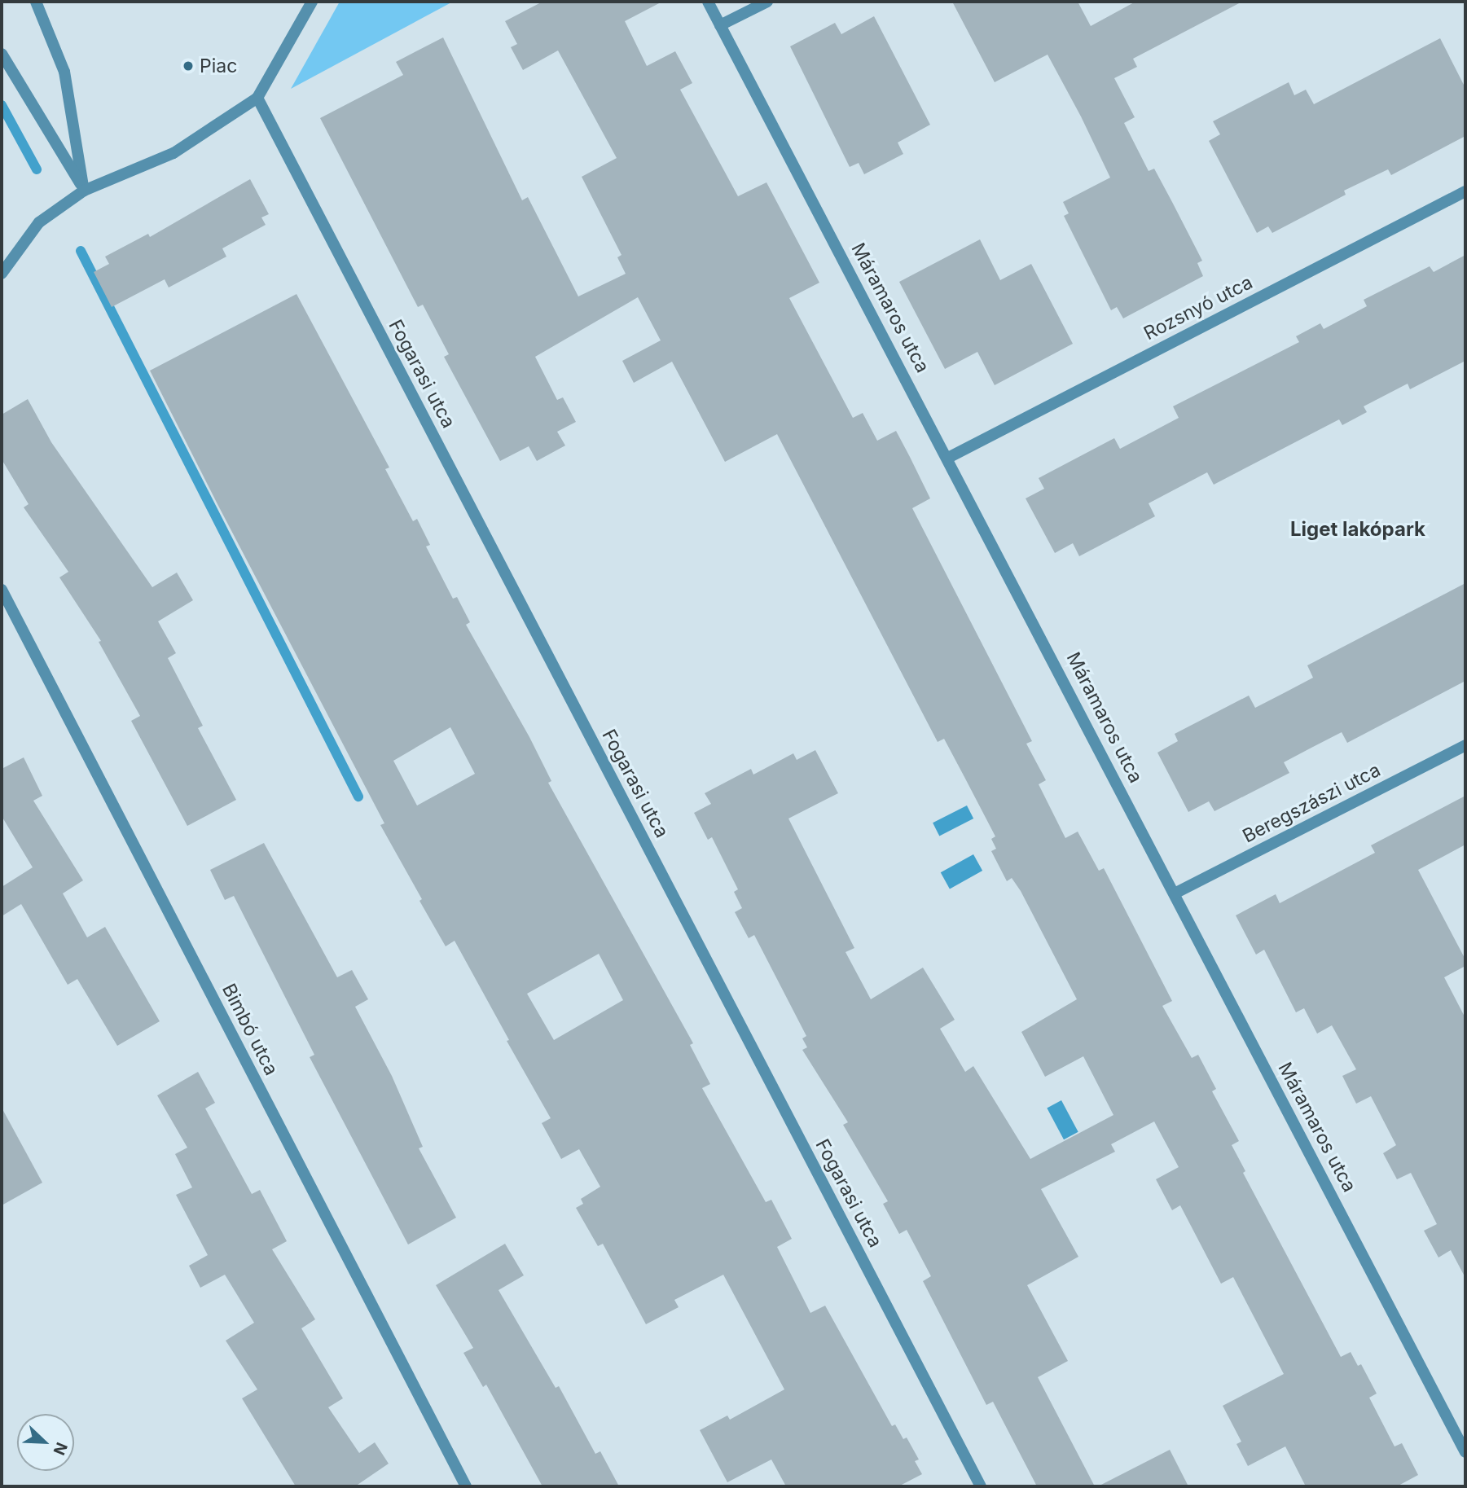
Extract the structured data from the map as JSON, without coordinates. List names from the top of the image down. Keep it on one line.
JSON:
{"streets":{"street":["Máramaros utca","Rozsnyó utca","Fogarasi utca","Beregszászi utca","Bimbó utca"]},"crossings":[["Máramaros utca","Rozsnyó utca"],["Máramaros utca","Beregszászi utca"]],"districts":["Liget lakópark"],"places":["Piac"],"north":"bottom right"}
